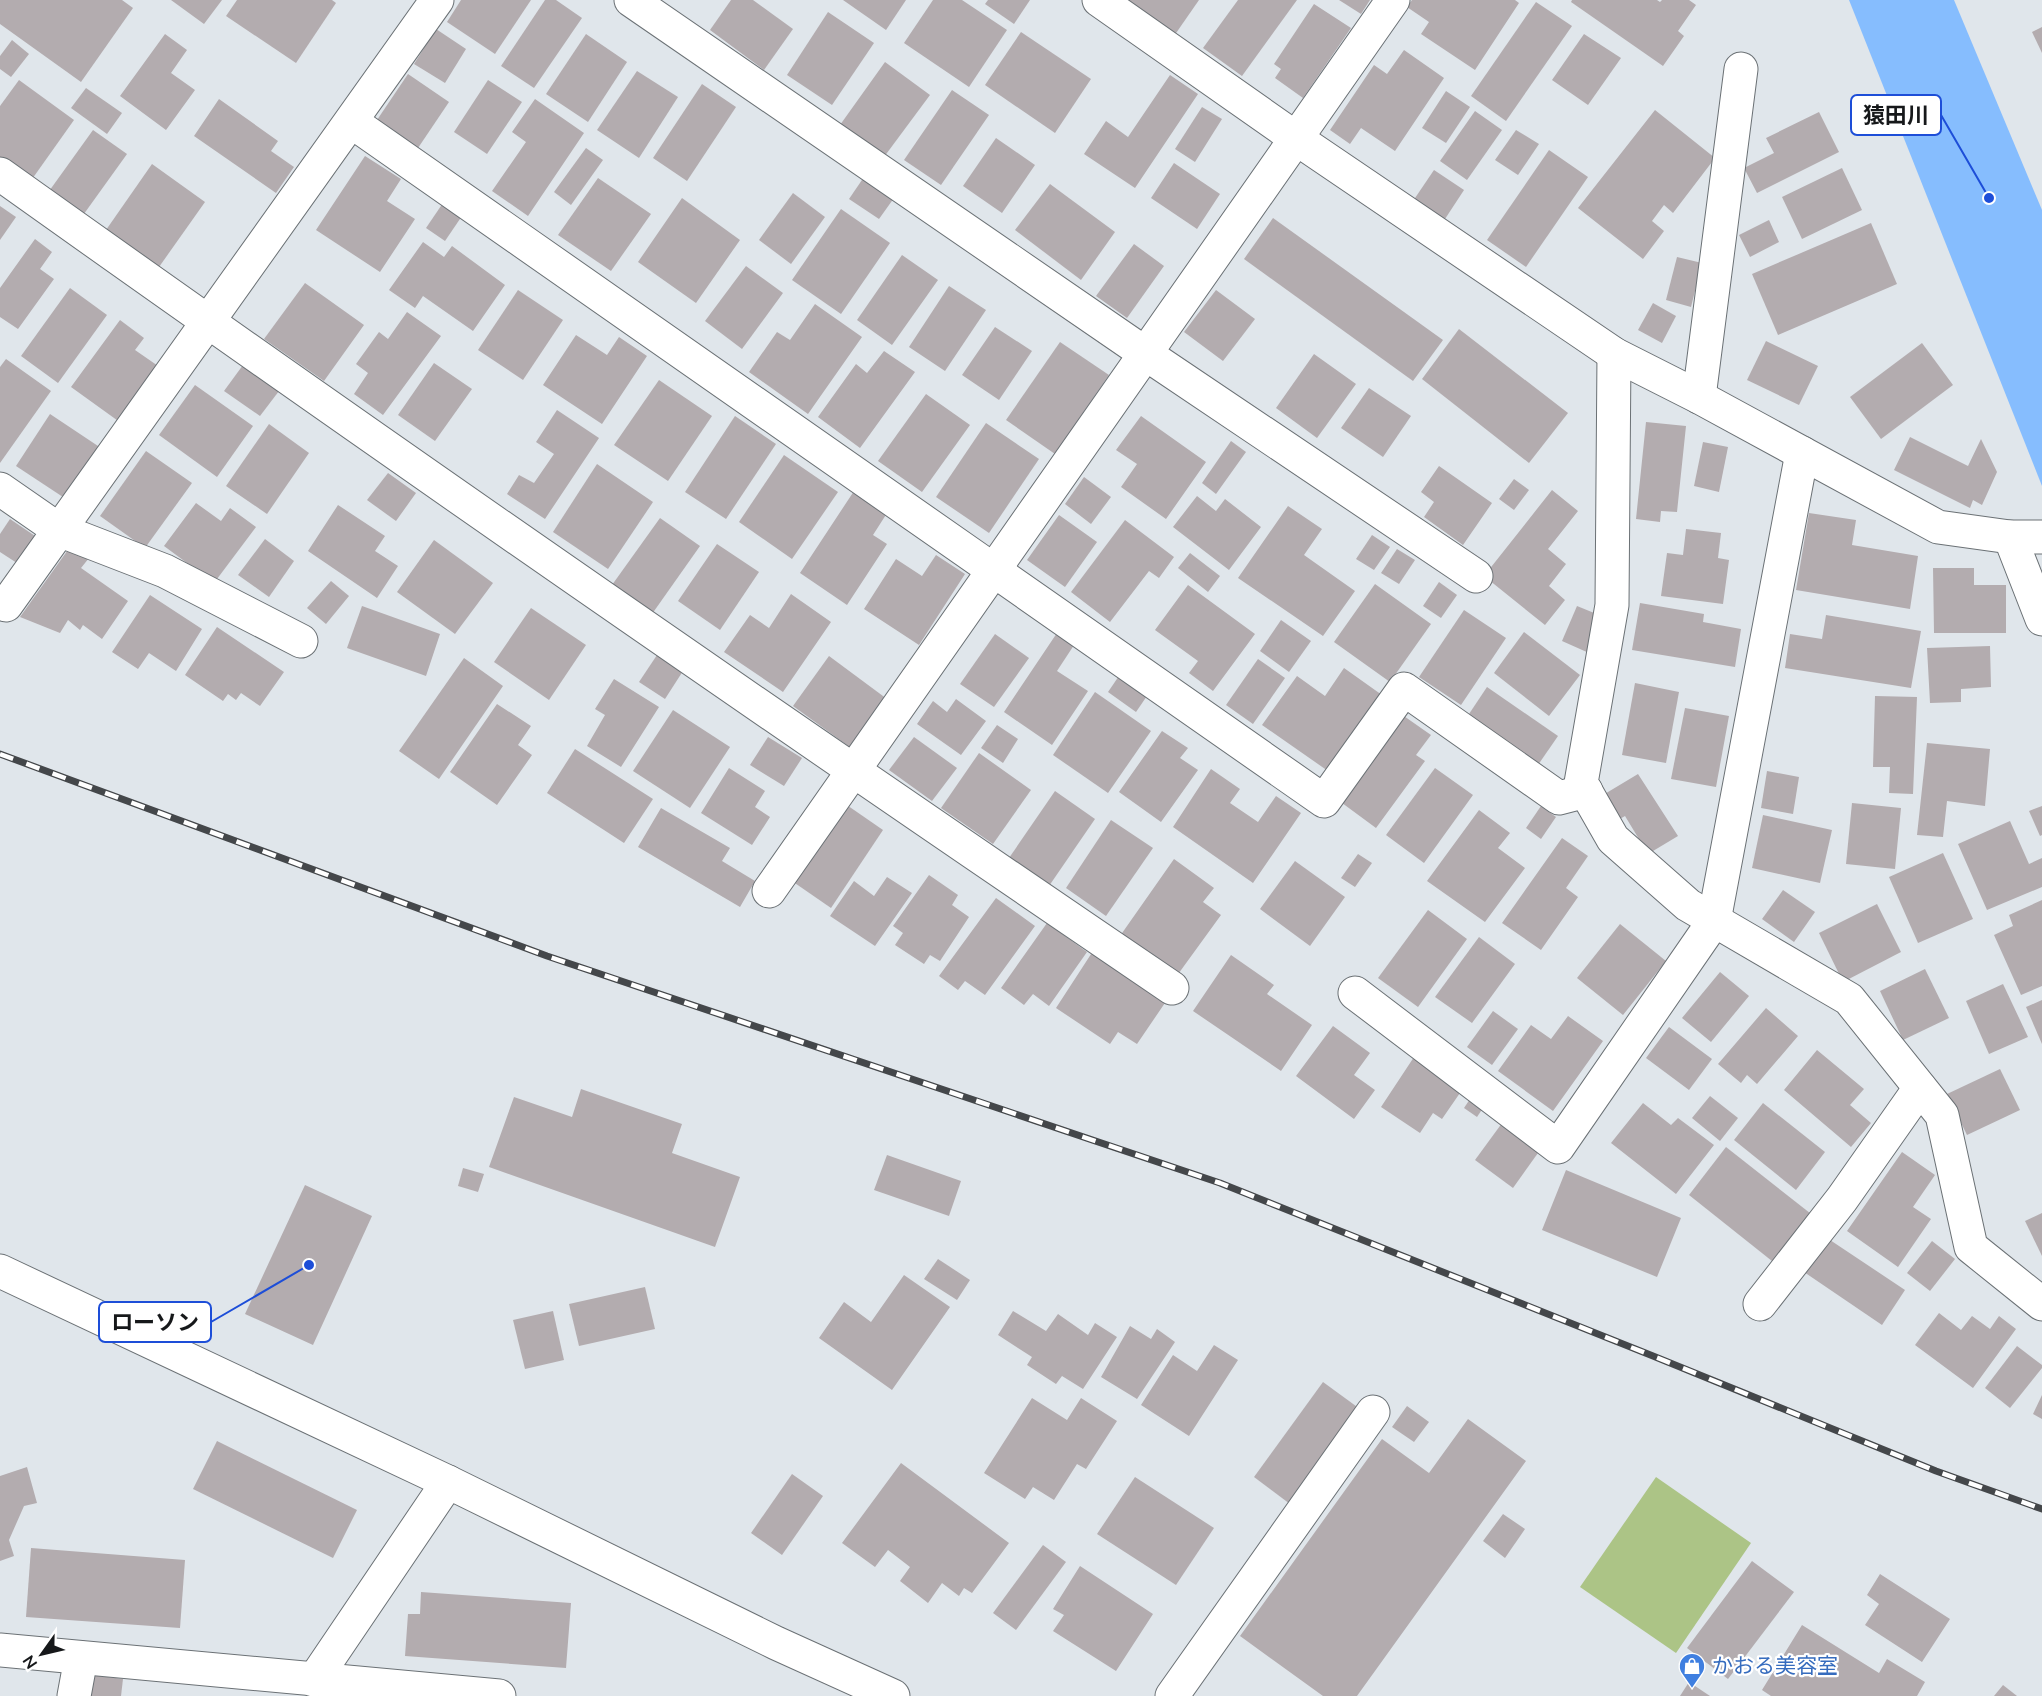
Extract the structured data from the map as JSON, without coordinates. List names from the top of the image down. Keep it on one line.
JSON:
{"places":{"other":["猿田川","ローソン"],"shop":["かおる美容室"]},"north":"bottom left"}
